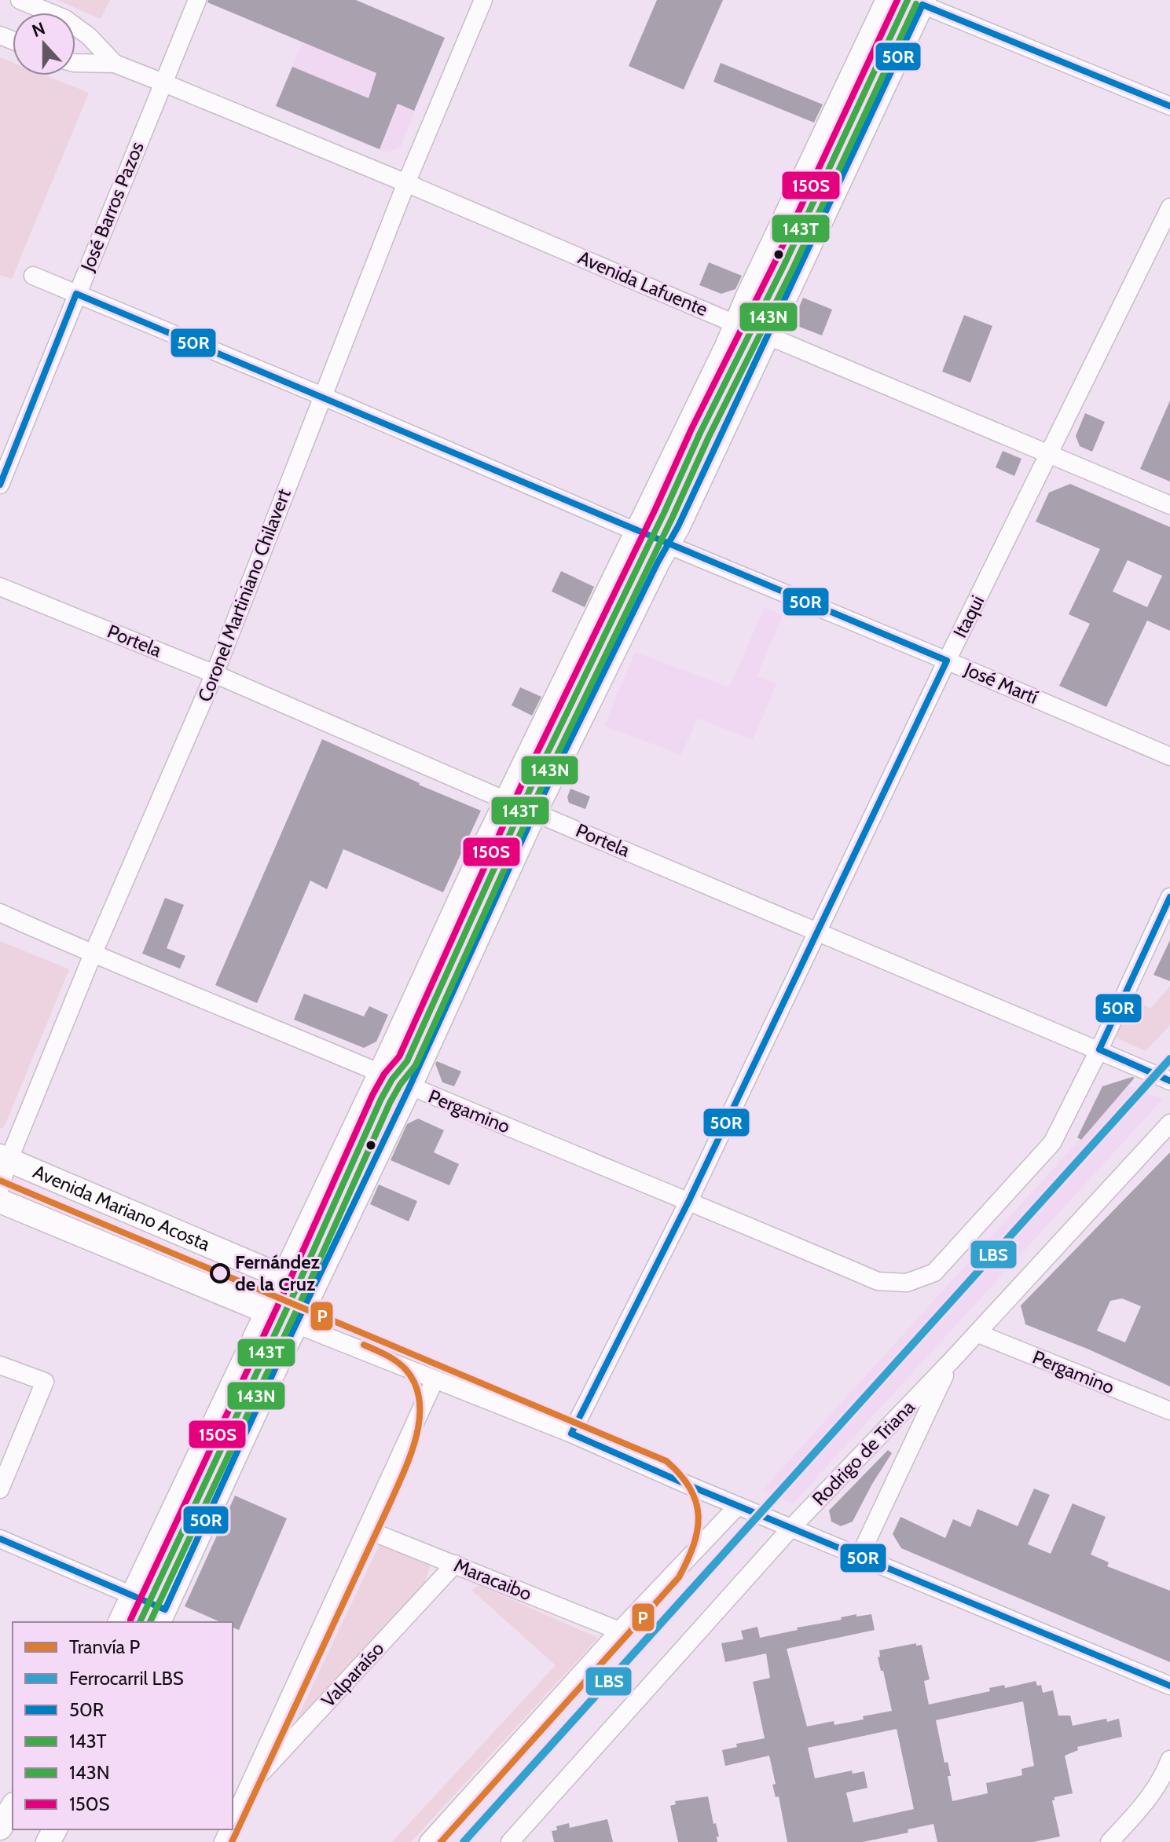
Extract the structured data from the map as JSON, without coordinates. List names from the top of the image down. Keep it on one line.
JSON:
{"streets":{"main road":["Avenida Mariano Acosta"],"street":["José Barros Pazos","Avenida Lafuente","Coronel Martiniano Chilavert","Itaqui","Portela","José Martí","Pergamino","Rodrigo de Triana","Maracaibo","Valparaíso"]},"crossings":[["José Barros Pazos","Avenida Lafuente"],["José Barros Pazos","José Martí"],["Avenida Lafuente","Coronel Martiniano Chilavert"],["Avenida Lafuente","Itaqui"],["Coronel Martiniano Chilavert","Portela"],["Coronel Martiniano Chilavert","José Martí"],["Coronel Martiniano Chilavert","Pergamino"],["Coronel Martiniano Chilavert","Avenida Mariano Acosta"],["Itaqui","Portela"],["Itaqui","José Martí"],["Itaqui","Pergamino"],["Itaqui","Avenida Mariano Acosta"],["Portela","Pergamino"],["Pergamino","Rodrigo de Triana"],["Avenida Mariano Acosta","Rodrigo de Triana"],["Avenida Mariano Acosta","Valparaíso"],["Maracaibo","Valparaíso"]],"places":["Fernández de la Cruz"],"lines":["transit line 143T","transit line 150S","transit line 143N","transit line 50R","rail line LBS","tram line P"],"legend":["Tranvía P","Ferrocarril LBS","50R","143T","143N","150S"],"north":"top"}
